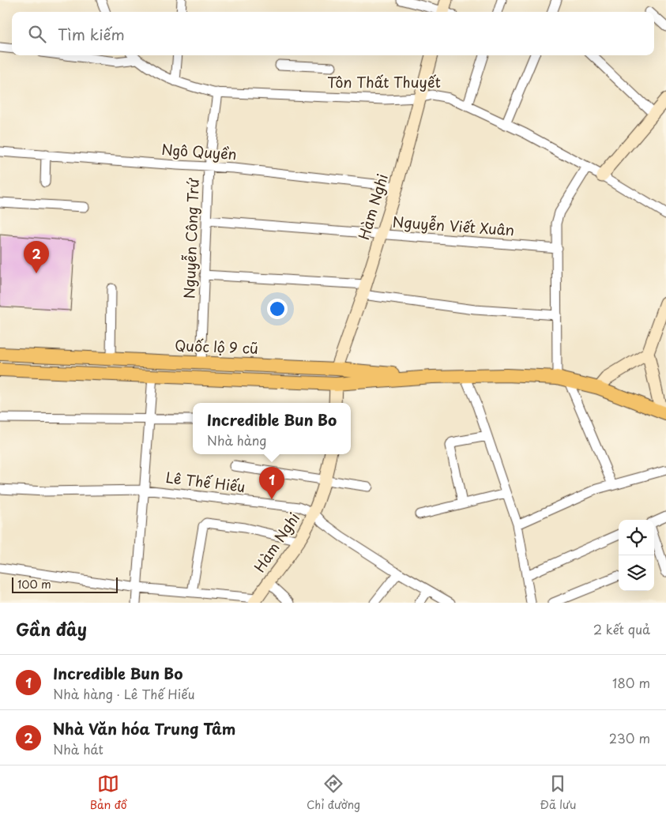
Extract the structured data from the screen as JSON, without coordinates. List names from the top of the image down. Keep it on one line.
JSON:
{"streets":{"main road":["Quốc lộ 9 cũ"],"street":["Tôn Thất Thuyết","Ngô Quyền","Hàm Nghi","Nguyễn Viết Xuân","Nguyễn Công Trứ","Lê Thế Hiếu"]},"crossings":[["Tôn Thất Thuyết","Hàm Nghi"],["Tôn Thất Thuyết","Nguyễn Công Trứ"],["Ngô Quyền","Hàm Nghi"],["Ngô Quyền","Nguyễn Công Trứ"],["Hàm Nghi","Nguyễn Viết Xuân"],["Hàm Nghi","Quốc lộ 9 cũ"],["Hàm Nghi","Lê Thế Hiếu"],["Nguyễn Viết Xuân","Nguyễn Công Trứ"],["Nguyễn Công Trứ","Quốc lộ 9 cũ"]],"scale_bar":"100 m","page":{"search":"Tìm kiếm","pins":["2","1"],"popup":["Incredible Bun Bo","Nhà hàng"],"scale":"100 m","heading":["Gần đây","2 kết quả"],"list":[{"mark":"1","name":"Incredible Bun Bo","note":"Nhà hàng · Lê Thế Hiếu","value":"180 m"},{"mark":"2","name":"Nhà Văn hóa Trung Tâm","note":"Nhà hát","value":"230 m"}],"nav":["Bản đồ","Chỉ đường","Đã lưu"]}}
